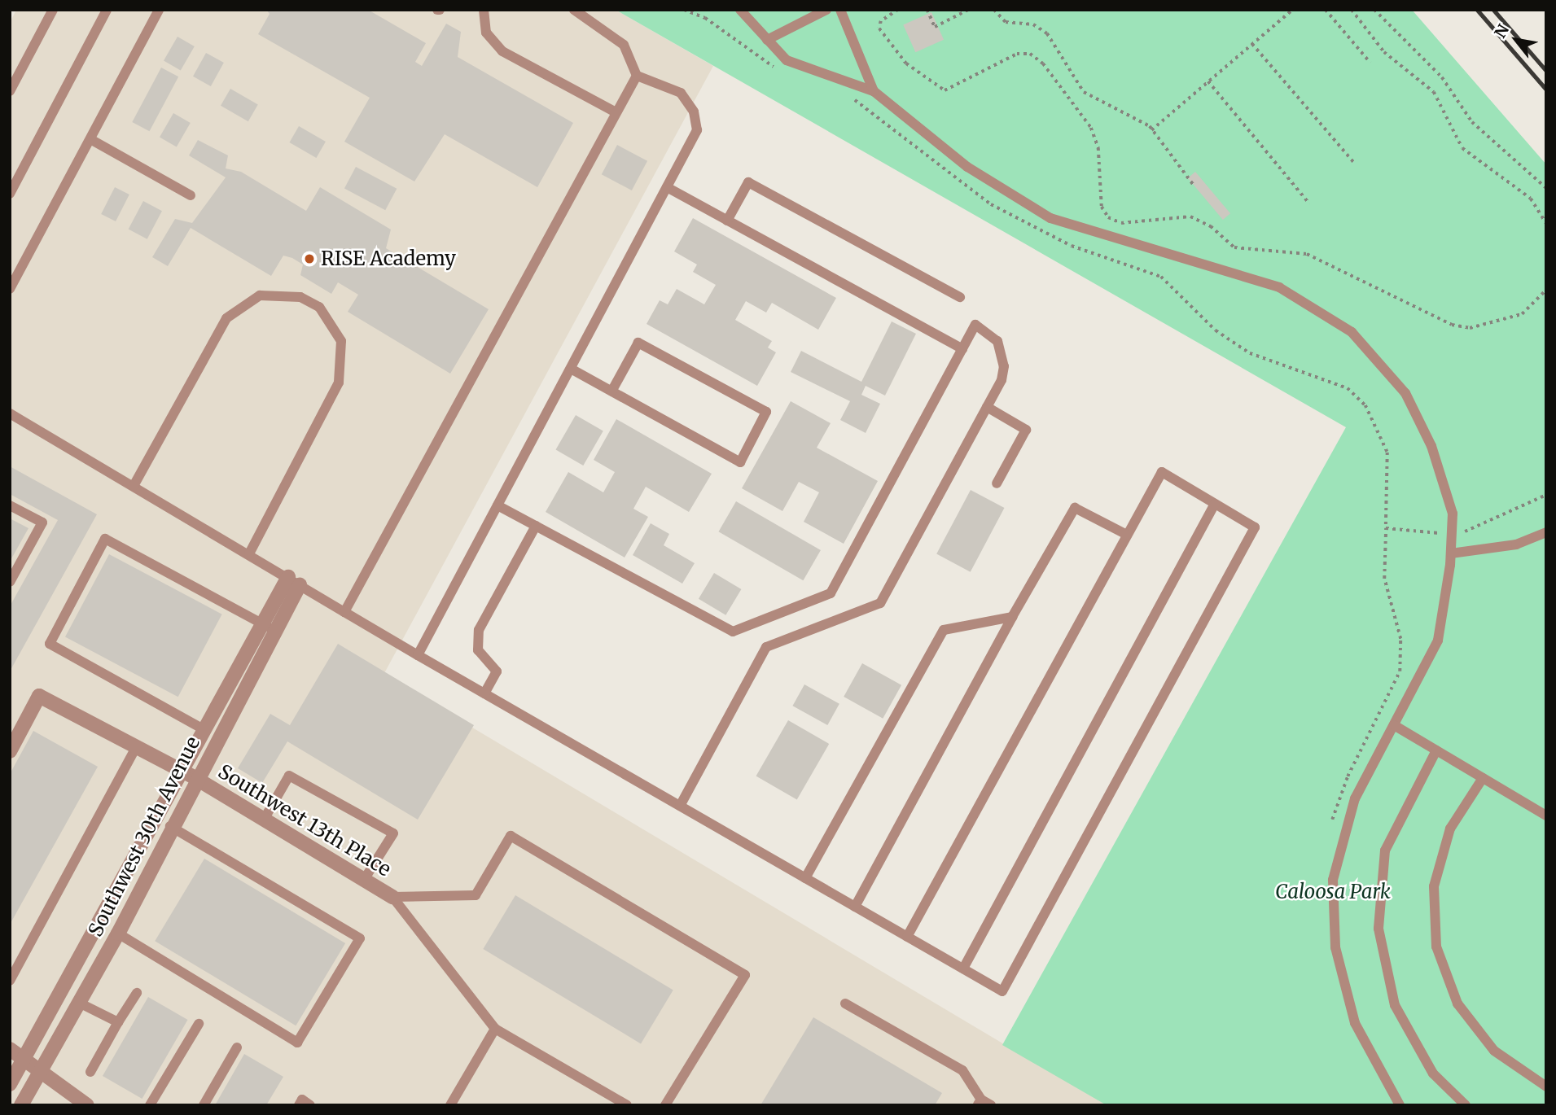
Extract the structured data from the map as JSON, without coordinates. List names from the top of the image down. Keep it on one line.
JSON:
{"streets":{"street":["Southwest 13th Place","Southwest 30th Avenue"]},"crossings":[["Southwest 13th Place","Southwest 30th Avenue"]],"parks":["Caloosa Park"],"places":["RISE Academy"],"north":"top left"}
